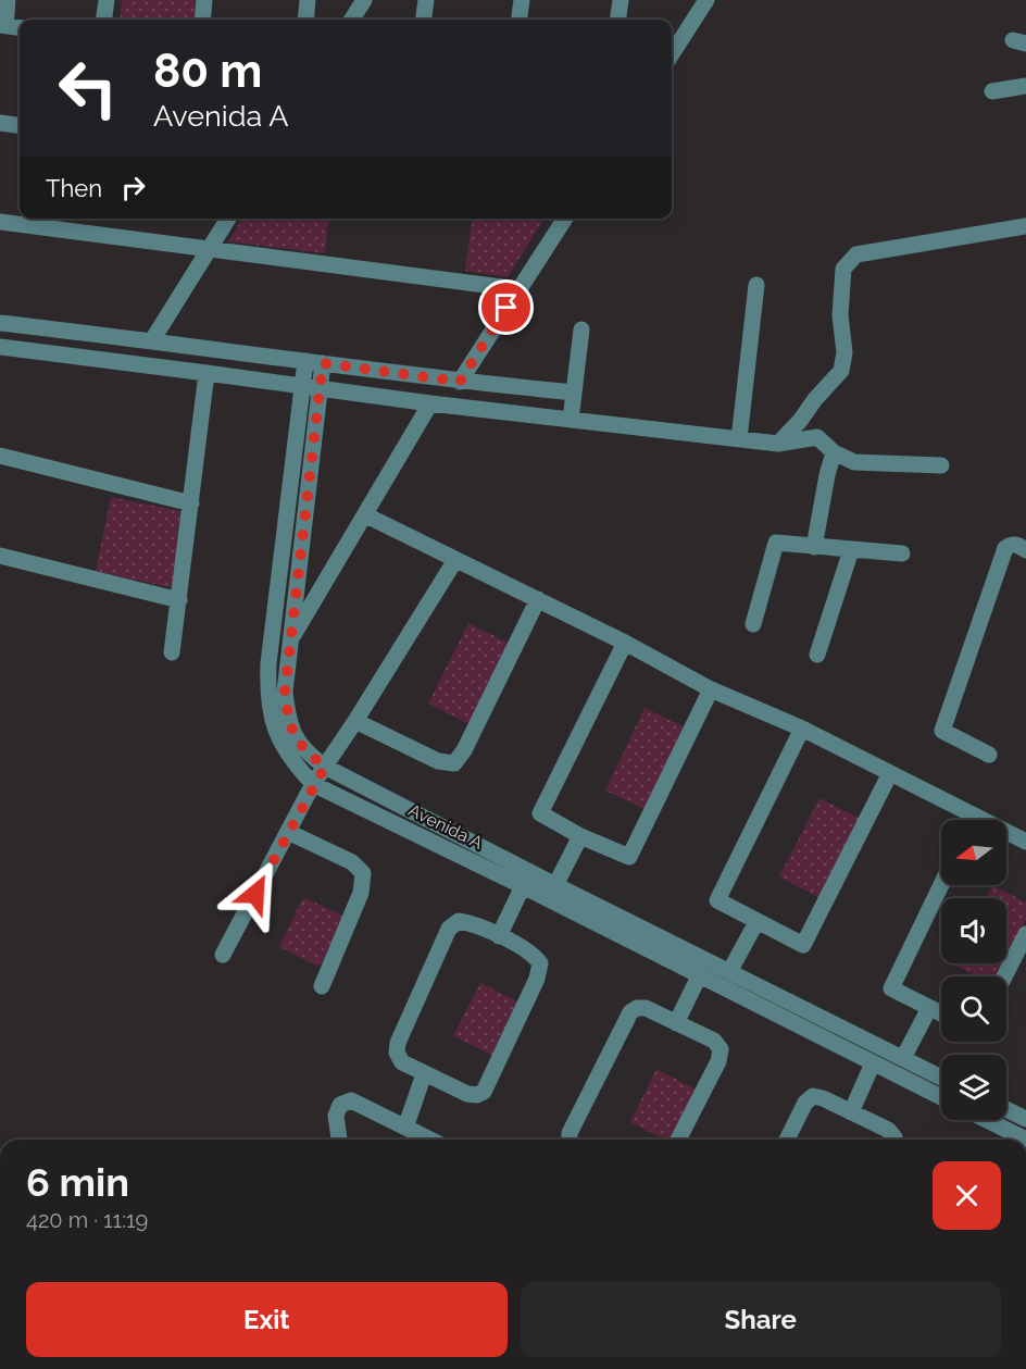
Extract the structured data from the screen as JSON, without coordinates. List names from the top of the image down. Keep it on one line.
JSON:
{"streets":{"street":["Avenida A"]},"north":"left","page":{"turn":["80 m","Avenida A"],"then":"Then","heading":["6 min","420 m · 11:19"],"buttons":["Exit","Share"]}}
